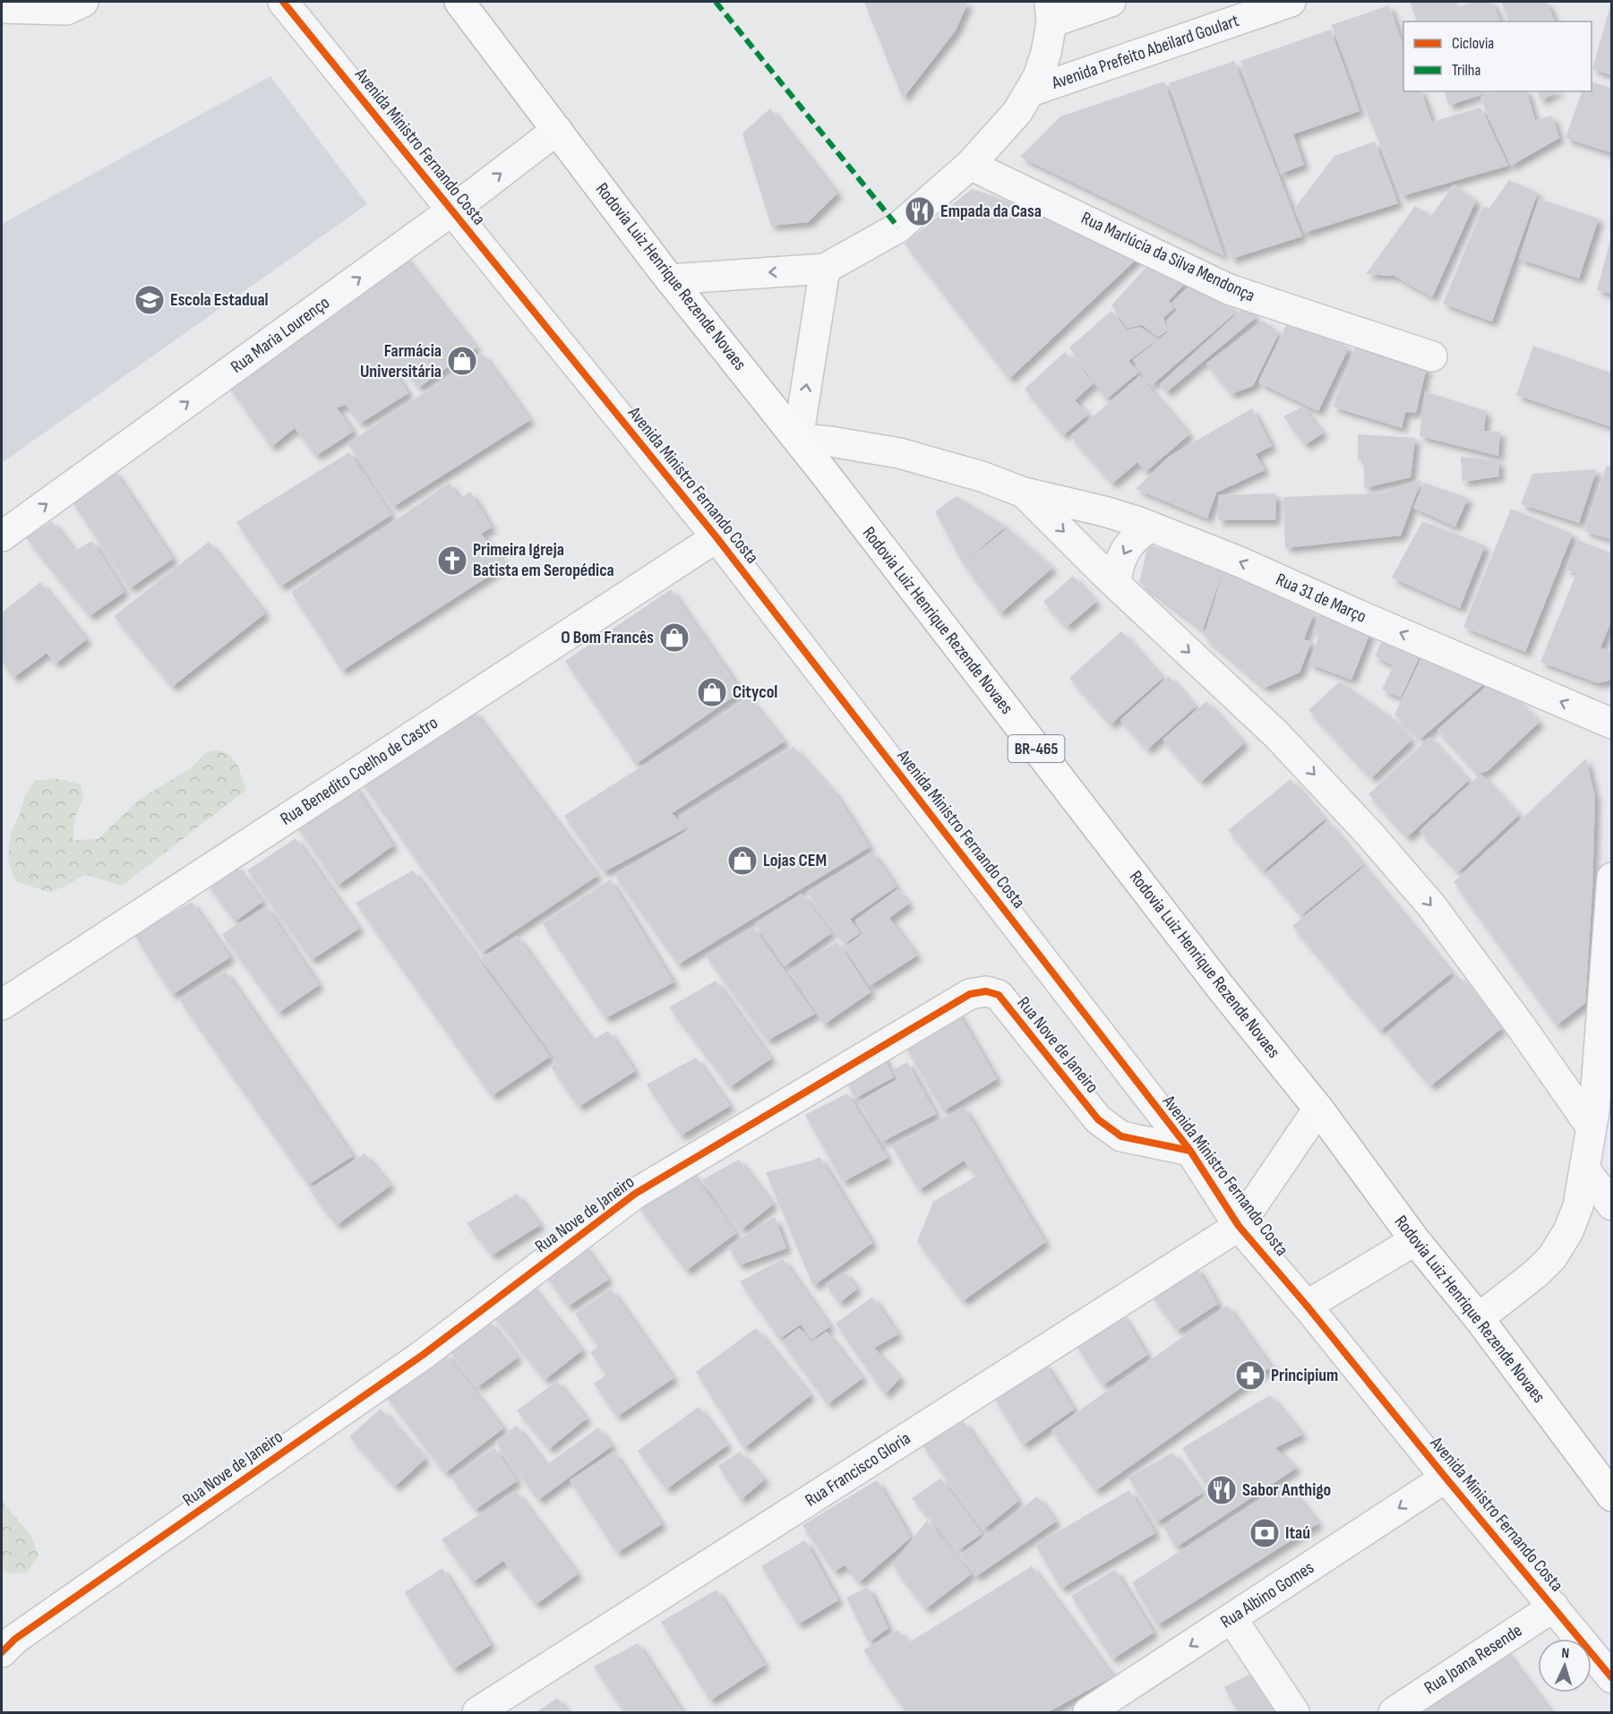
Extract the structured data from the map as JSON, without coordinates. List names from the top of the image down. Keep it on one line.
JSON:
{"streets":{"highway":["Rodovia Luiz Henrique Rezende Novaes","BR-465"],"street":["Avenida Prefeito Abeilard Goulart","Avenida Ministro Fernando Costa","Rua Marlúcia da Silva Mendonça","Rua Maria Lourenço","Rua 31 de Março","Rua Benedito Coelho de Castro","Rua Nove de Janeiro","Rua Francisco Gloria","Rua Albino Gomes","Rua Joana Resende"]},"crossings":[["Avenida Prefeito Abeilard Goulart","Rua Marlúcia da Silva Mendonça"],["Avenida Prefeito Abeilard Goulart","Rodovia Luiz Henrique Rezende Novaes"],["Avenida Ministro Fernando Costa","Rua Maria Lourenço"],["Avenida Ministro Fernando Costa","Rua Benedito Coelho de Castro"],["Avenida Ministro Fernando Costa","Rua Nove de Janeiro"],["Avenida Ministro Fernando Costa","Rua Francisco Gloria"],["Avenida Ministro Fernando Costa","Rua Albino Gomes"],["Avenida Ministro Fernando Costa","Rua Joana Resende"],["Rodovia Luiz Henrique Rezende Novaes","Rua Maria Lourenço"]],"one_way":["Rua Maria Lourenço","Rua 31 de Março","Rua Albino Gomes"],"places":{"restaurant":["Empada da Casa","Sabor Anthigo"],"school or university":["Escola Estadual"],"shop":["Farmácia Universitária","O Bom Francês","Citycol","Lojas CEM"],"church":["Primeira Igreja Batista em Seropédica"],"pharmacy":["Principium"],"bank":["Itaú"]},"legend":["Ciclovia","Trilha"],"north":"top"}
